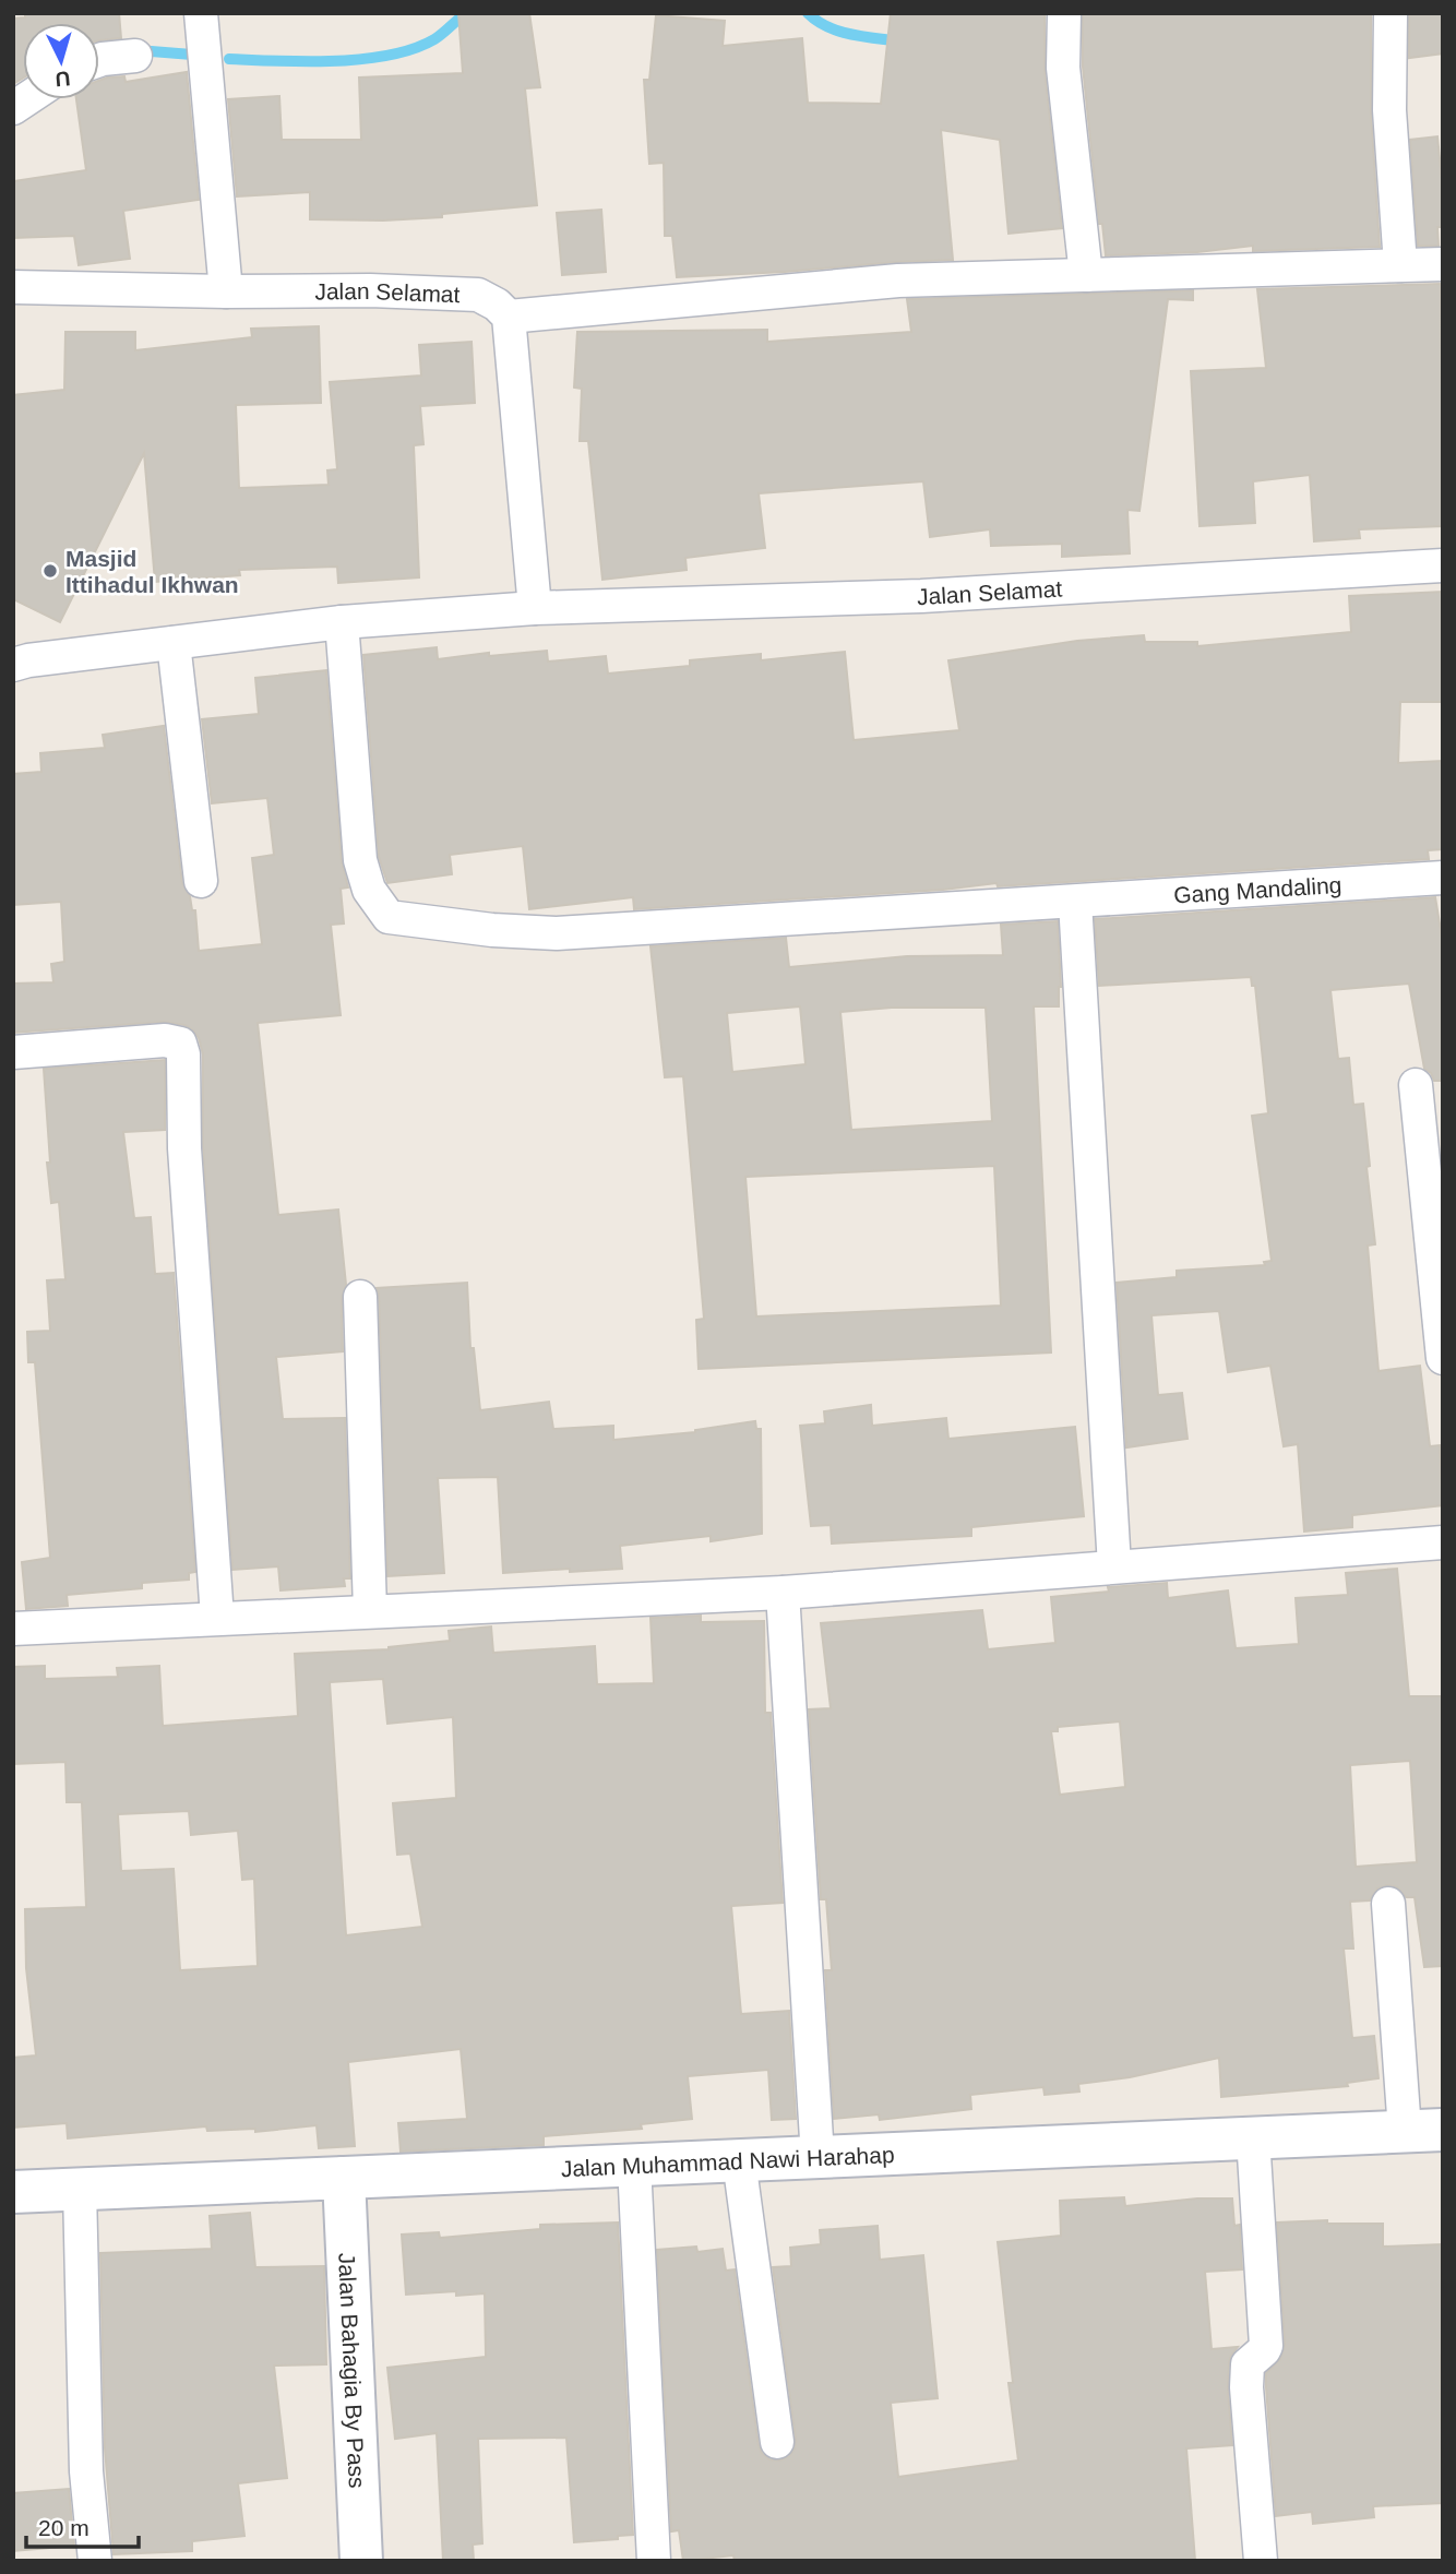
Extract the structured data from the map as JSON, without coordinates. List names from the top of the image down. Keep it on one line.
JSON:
{"streets":{"street":["Jalan Selamat","Gang Mandaling","Jalan Muhammad Nawi Harahap","Jalan Bahagia By Pass"]},"crossings":[["Jalan Selamat","Gang Mandaling"],["Jalan Muhammad Nawi Harahap","Jalan Bahagia By Pass"]],"places":["Masjid Ittihadul Ikhwan"],"scale_bar":"20 m","north":"bottom"}
